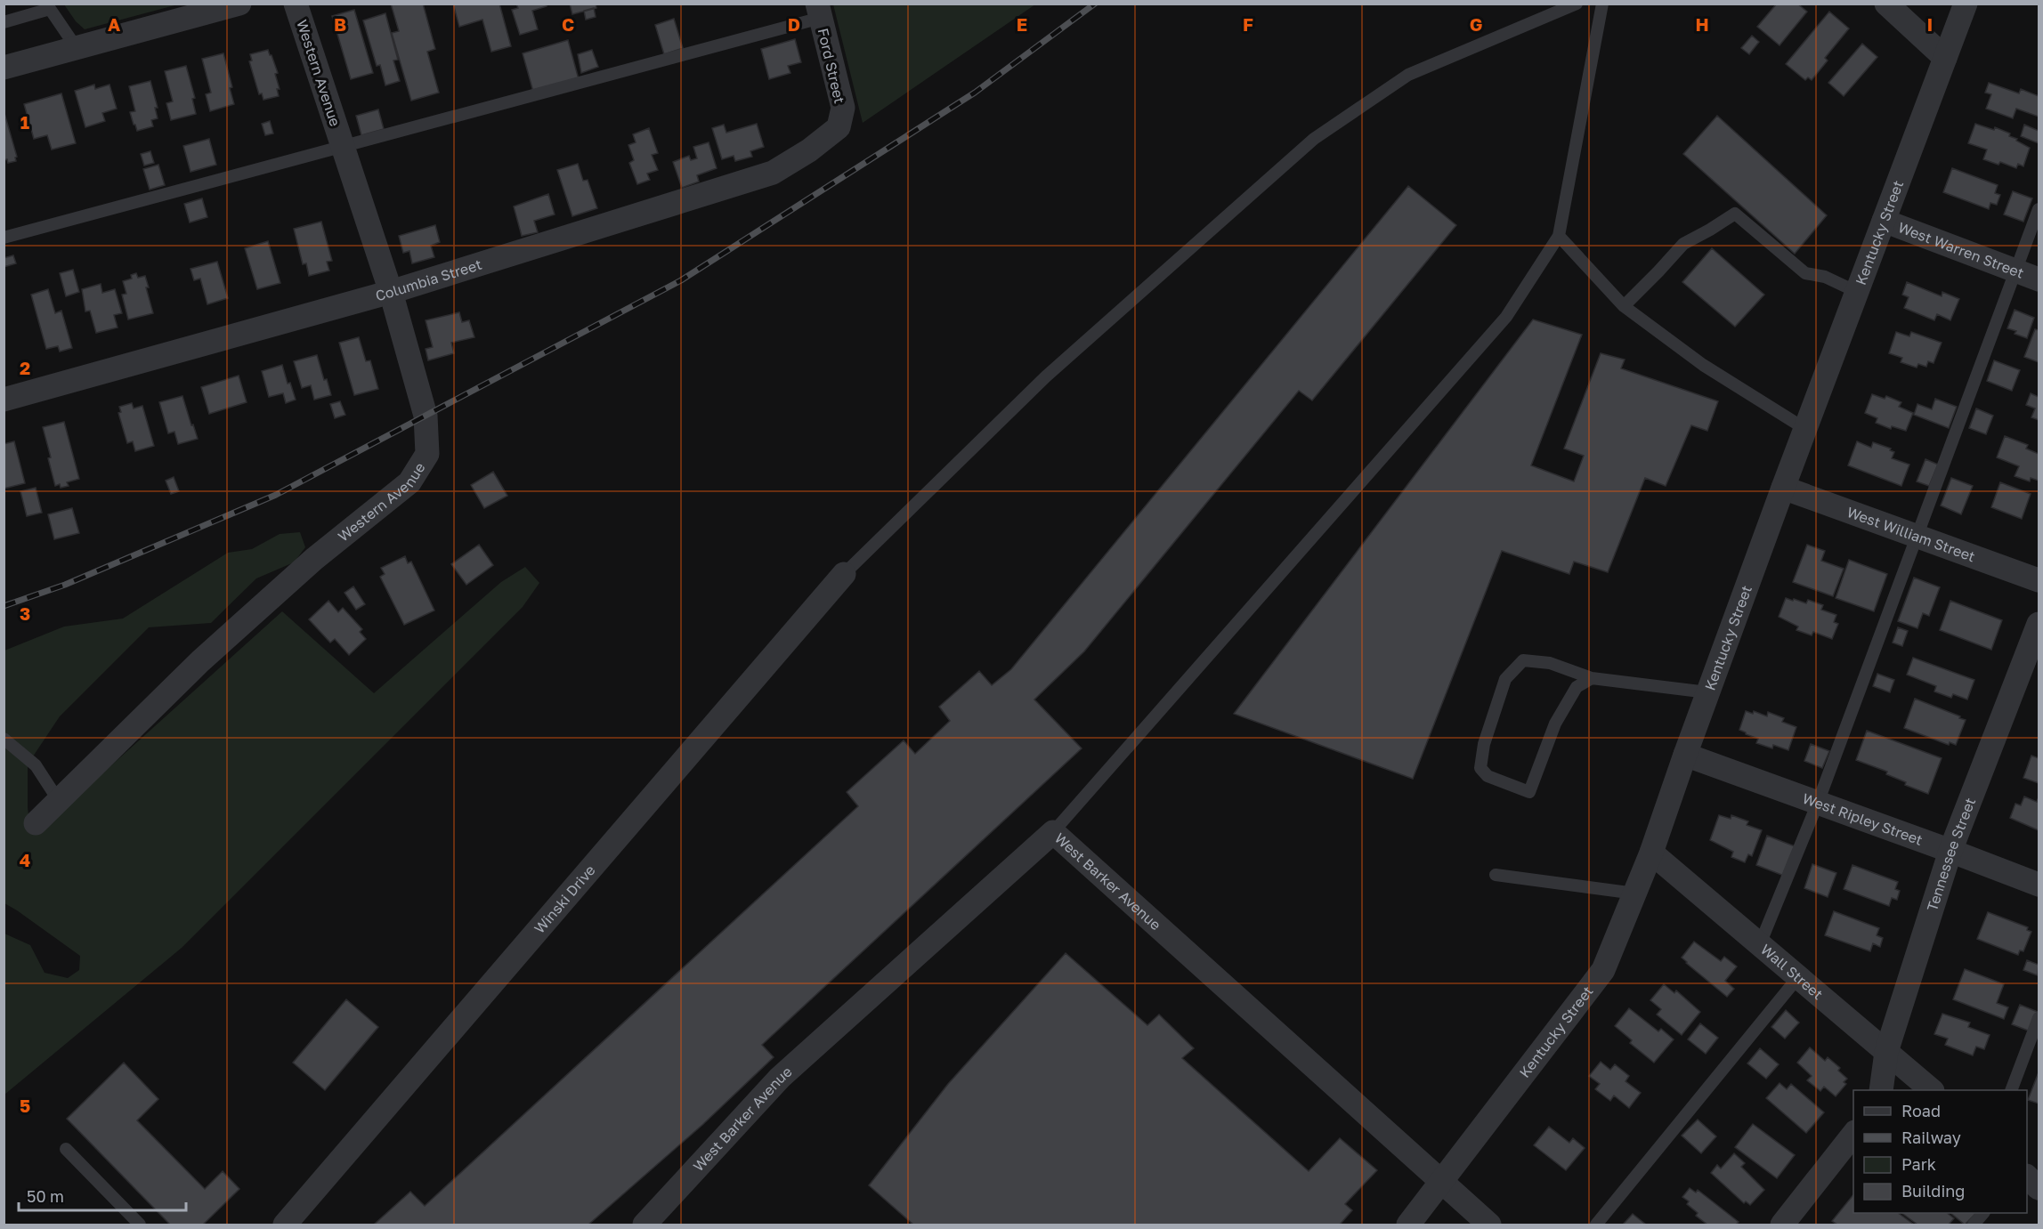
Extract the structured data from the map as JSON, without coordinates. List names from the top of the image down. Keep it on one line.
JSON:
{"streets":{"street":["Ford Street","Western Avenue","Kentucky Street","West Warren Street","Columbia Street","West William Street","West Ripley Street","Tennessee Street","West Barker Avenue","Winski Drive","Wall Street"]},"crossings":[["Ford Street","Columbia Street"],["Western Avenue","Columbia Street"],["Kentucky Street","West Warren Street"],["Kentucky Street","West William Street"],["Kentucky Street","West Ripley Street"],["Kentucky Street","West Barker Avenue"],["Kentucky Street","Wall Street"],["West Ripley Street","Tennessee Street"],["Tennessee Street","Wall Street"]],"legend":["Road","Railway","Park","Building"],"scale_bar":"50 m","grid":{"columns":["A","B","C","D","E","F","G","H","I"],"rows":["1","2","3","4","5"]}}
